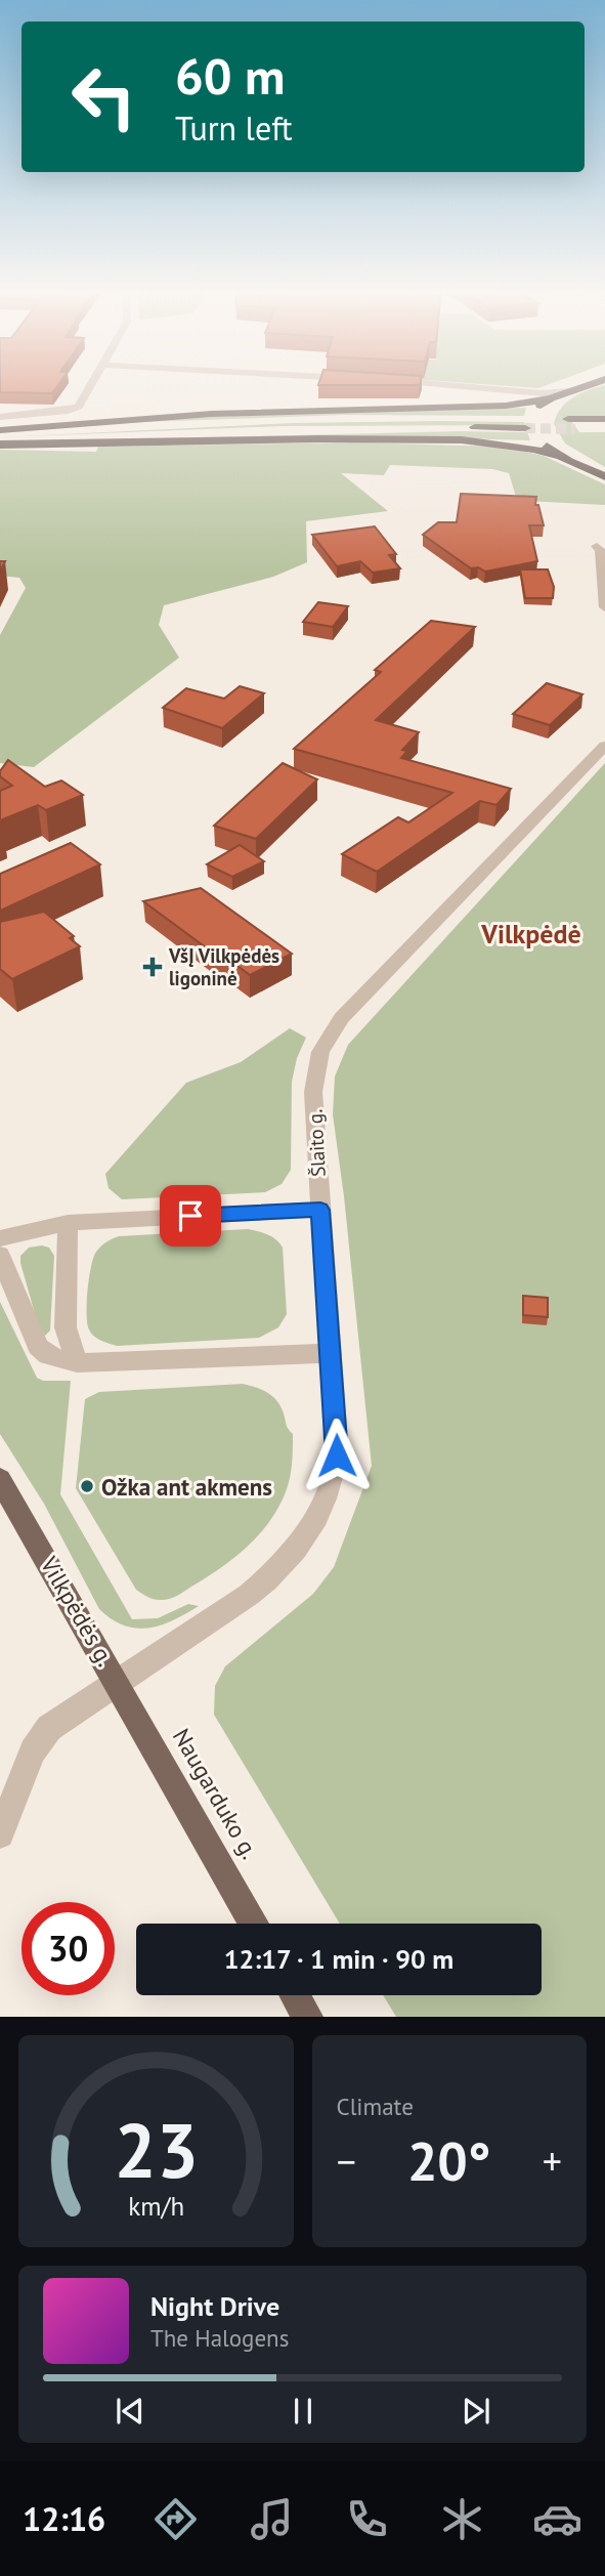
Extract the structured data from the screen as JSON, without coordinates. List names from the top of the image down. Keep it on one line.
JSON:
{"streets":{"main road":["Vilkpėdės g.","Naugarduko g."],"street":["Šlaito g."]},"crossings":[["Šlaito g.","Vilkpėdės g."],["Šlaito g.","Naugarduko g."],["Vilkpėdės g.","Naugarduko g."]],"districts":["Vilkpėdė"],"places":{"health":["VšĮ Vilkpėdės ligoninė"],"other":["Ožka ant akmens"]},"page":{"turn":["60 m","Turn left"],"limit":"30","trip":"12:17 · 1 min · 90 m","tile":"Climate","heat":["−","20°","+"],"song":["Night Drive","The Halogens"],"tabs":"12:16","gauge":["23","km/h"]}}
